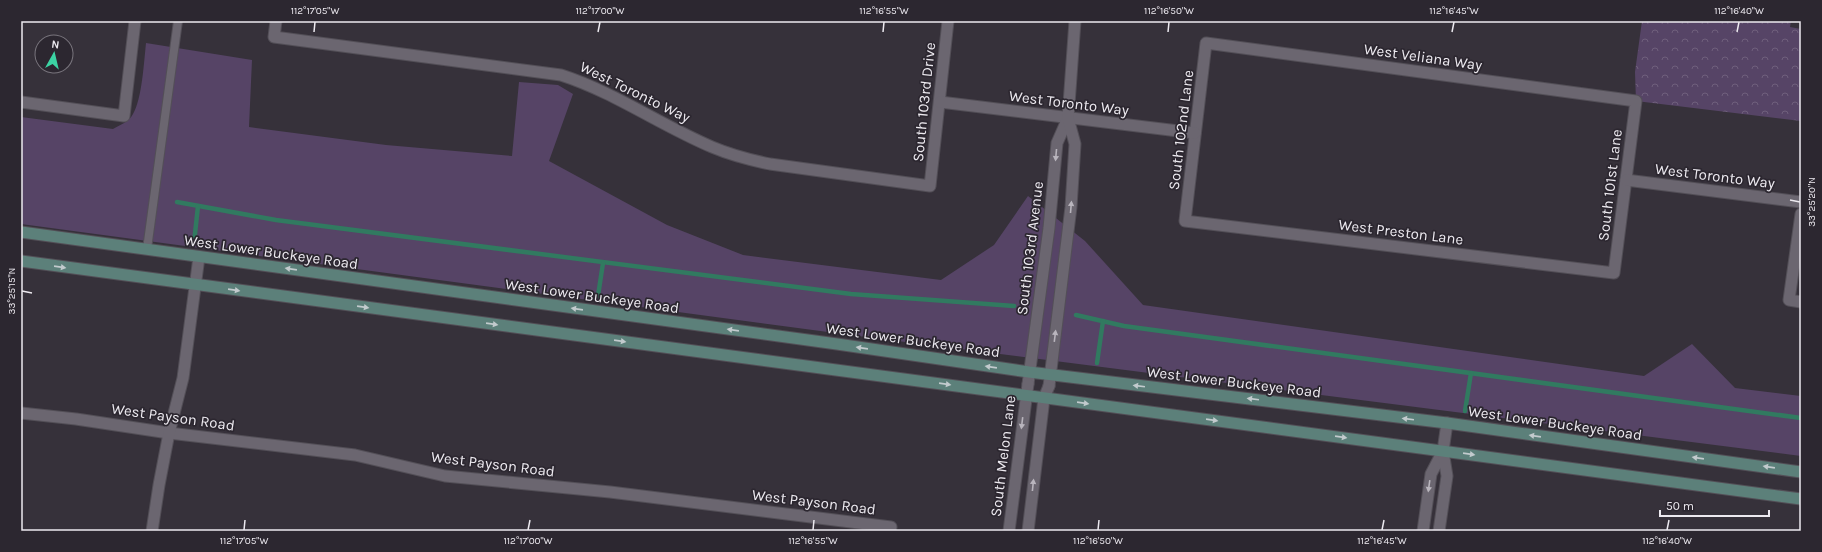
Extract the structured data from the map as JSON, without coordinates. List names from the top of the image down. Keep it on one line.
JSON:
{"streets":{"main road":["West Lower Buckeye Road"],"street":["West Veliana Way","West Toronto Way","South 103rd Drive","South 102nd Lane","South 101st Lane","West Preston Lane","South 103rd Avenue","West Payson Road","South Melon Lane"]},"crossings":[["West Veliana Way","South 102nd Lane"],["West Veliana Way","South 101st Lane"],["West Toronto Way","South 103rd Drive"],["West Toronto Way","South 102nd Lane"],["West Toronto Way","South 101st Lane"],["West Toronto Way","South 103rd Avenue"],["South 102nd Lane","West Preston Lane"],["South 101st Lane","West Preston Lane"],["South 103rd Avenue","West Lower Buckeye Road"],["South 103rd Avenue","South Melon Lane"]],"scale_bar":"50 m","north":"top","coordinates":["112°17'05\"W","112°17'00\"W","112°16'55\"W","112°16'50\"W","112°16'45\"W","112°16'40\"W","33°25'20\"N","33°25'15\"N"]}
